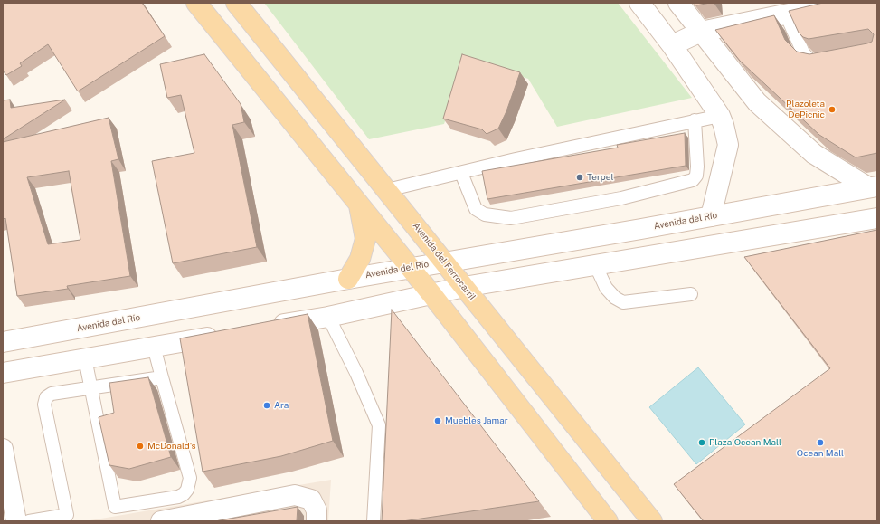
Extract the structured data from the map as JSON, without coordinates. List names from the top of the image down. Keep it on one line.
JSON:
{"streets":{"main road":["Avenida del Río","Avenida del Ferrocarril"]},"crossings":[["Avenida del Río","Avenida del Ferrocarril"]],"places":["Plazoleta DePicnic","Terpel","Ara","Muebles Jamar","Plaza Ocean Mall","Ocean Mall","McDonald's"]}
